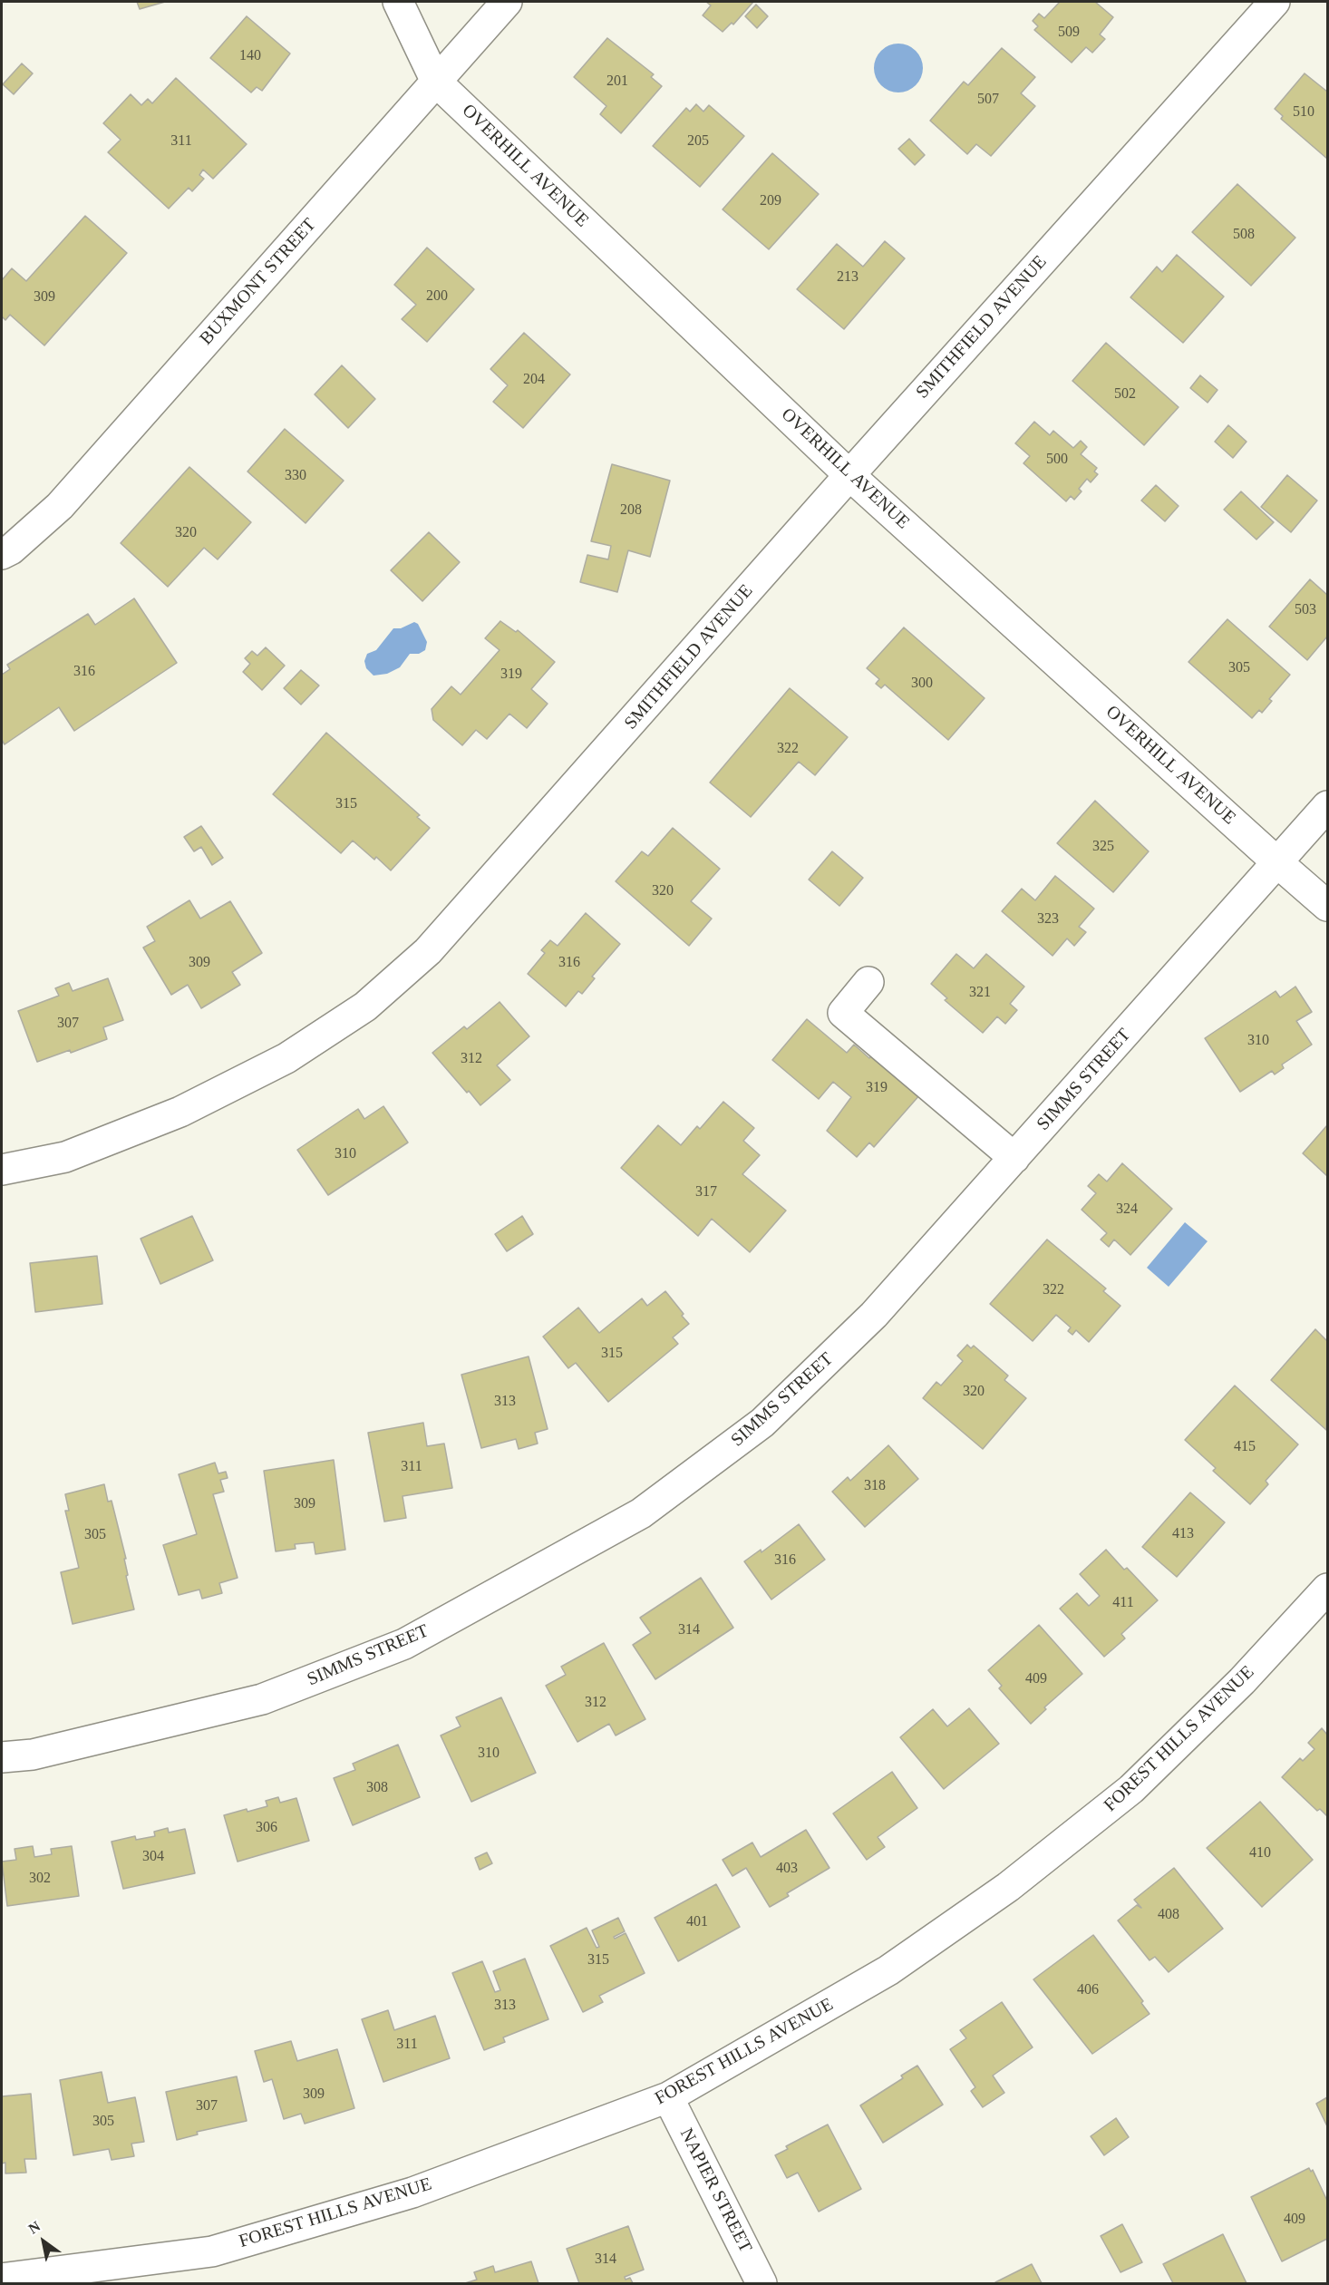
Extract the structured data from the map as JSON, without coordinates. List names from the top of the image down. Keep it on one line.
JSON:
{"streets":{"street":["OVERHILL AVENUE","BUXMONT STREET","SMITHFIELD AVENUE","SIMMS STREET","FOREST HILLS AVENUE","NAPIER STREET"]},"crossings":[["OVERHILL AVENUE","BUXMONT STREET"],["OVERHILL AVENUE","SMITHFIELD AVENUE"],["OVERHILL AVENUE","SIMMS STREET"],["FOREST HILLS AVENUE","NAPIER STREET"]],"house_numbers":["509","140","201","507","510","311","205","209","508","213","200","309","204","502","500","330","208","320","503","305","316","319","300","322","315","325","320","323","309","316","321","307","310","312","319","310","317","324","322","315","320","313","415","311","318","309","413","305","316","411","314","409","312","310","308","306","410","304","403","302","408","401","315","406","313","311","309","307","305","409","314"],"north":"top left"}
